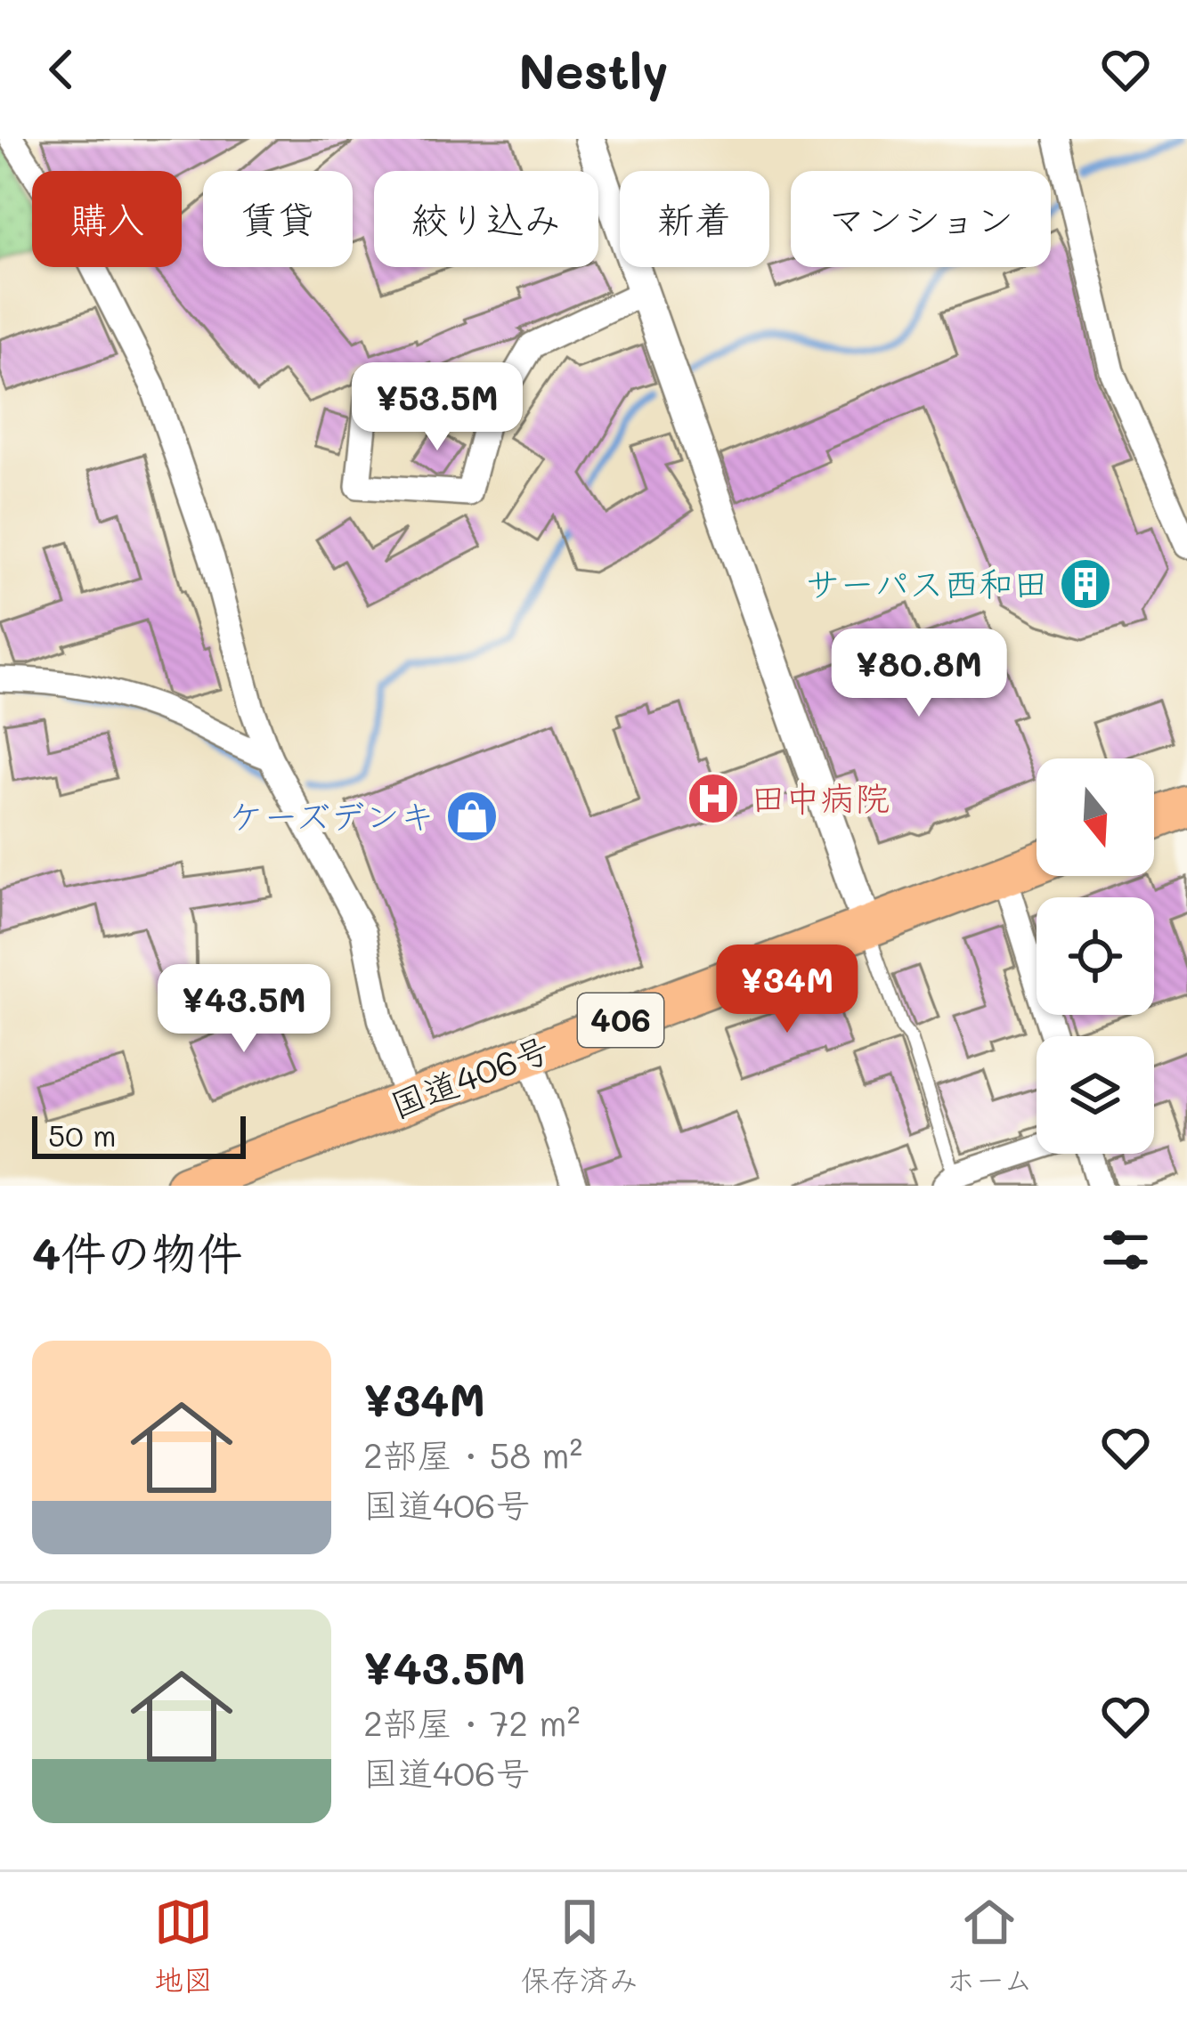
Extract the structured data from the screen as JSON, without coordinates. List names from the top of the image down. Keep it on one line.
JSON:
{"streets":{"highway":["406","国道406号"]},"places":{"building":["サーパス西和田"],"hospital":["田中病院"],"shop":["ケーズデンキ"]},"scale_bar":"50 m","north":"bottom","page":{"header":"Nestly","chip":["購入","賃貸","絞り込み","新着","マンション"],"price":["¥53.5M","¥80.8M","¥34M","¥43.5M"],"scale":"50 m","heading":"4件の物件","list":[{"name":"¥34M","note":"2部屋 · 58 m² · 国道406号"},{"name":"¥43.5M","note":"2部屋 · 72 m² · 国道406号"}],"tabs":["地図","保存済み","ホーム"]}}
